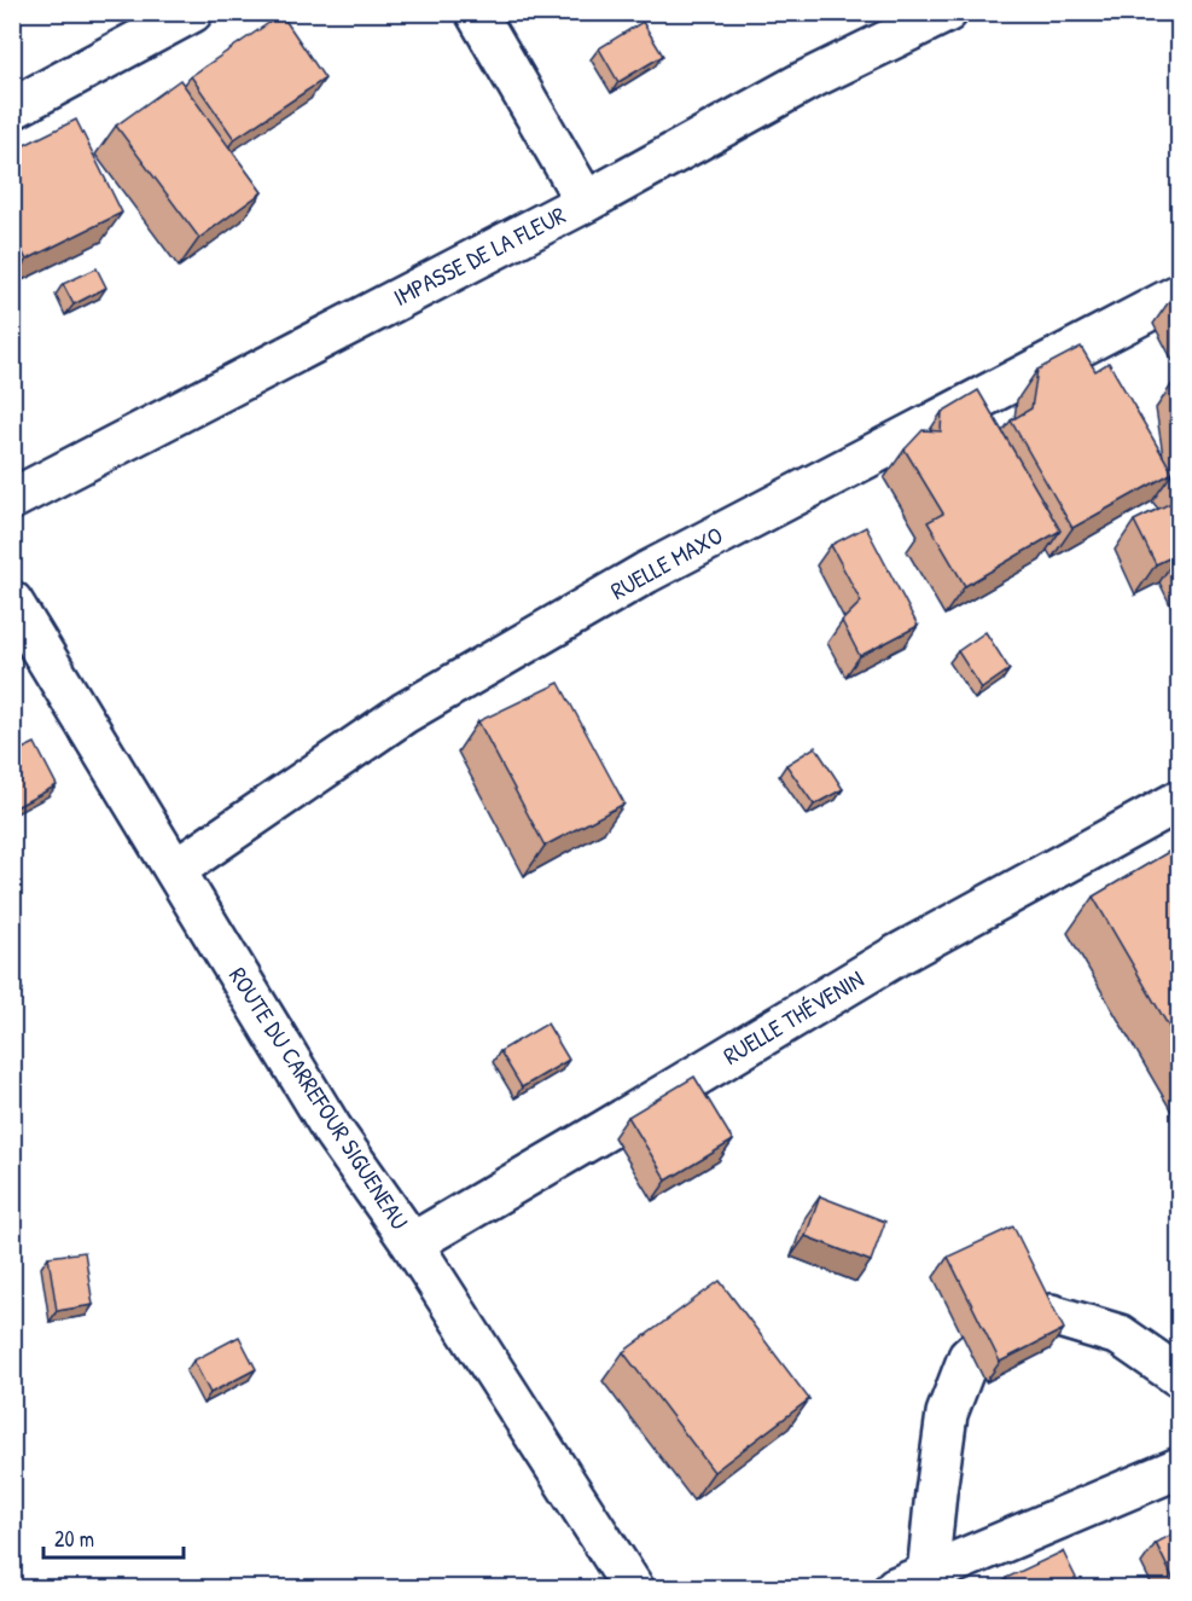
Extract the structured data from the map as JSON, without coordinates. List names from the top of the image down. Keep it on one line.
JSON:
{"streets":{"street":["IMPASSE DE LA FLEUR","RUELLE MAXO","RUELLE THÉVENIN","ROUTE DU CARREFOUR SIGUENEAU"]},"crossings":[["RUELLE MAXO","ROUTE DU CARREFOUR SIGUENEAU"],["RUELLE THÉVENIN","ROUTE DU CARREFOUR SIGUENEAU"]],"scale_bar":"20 m"}
